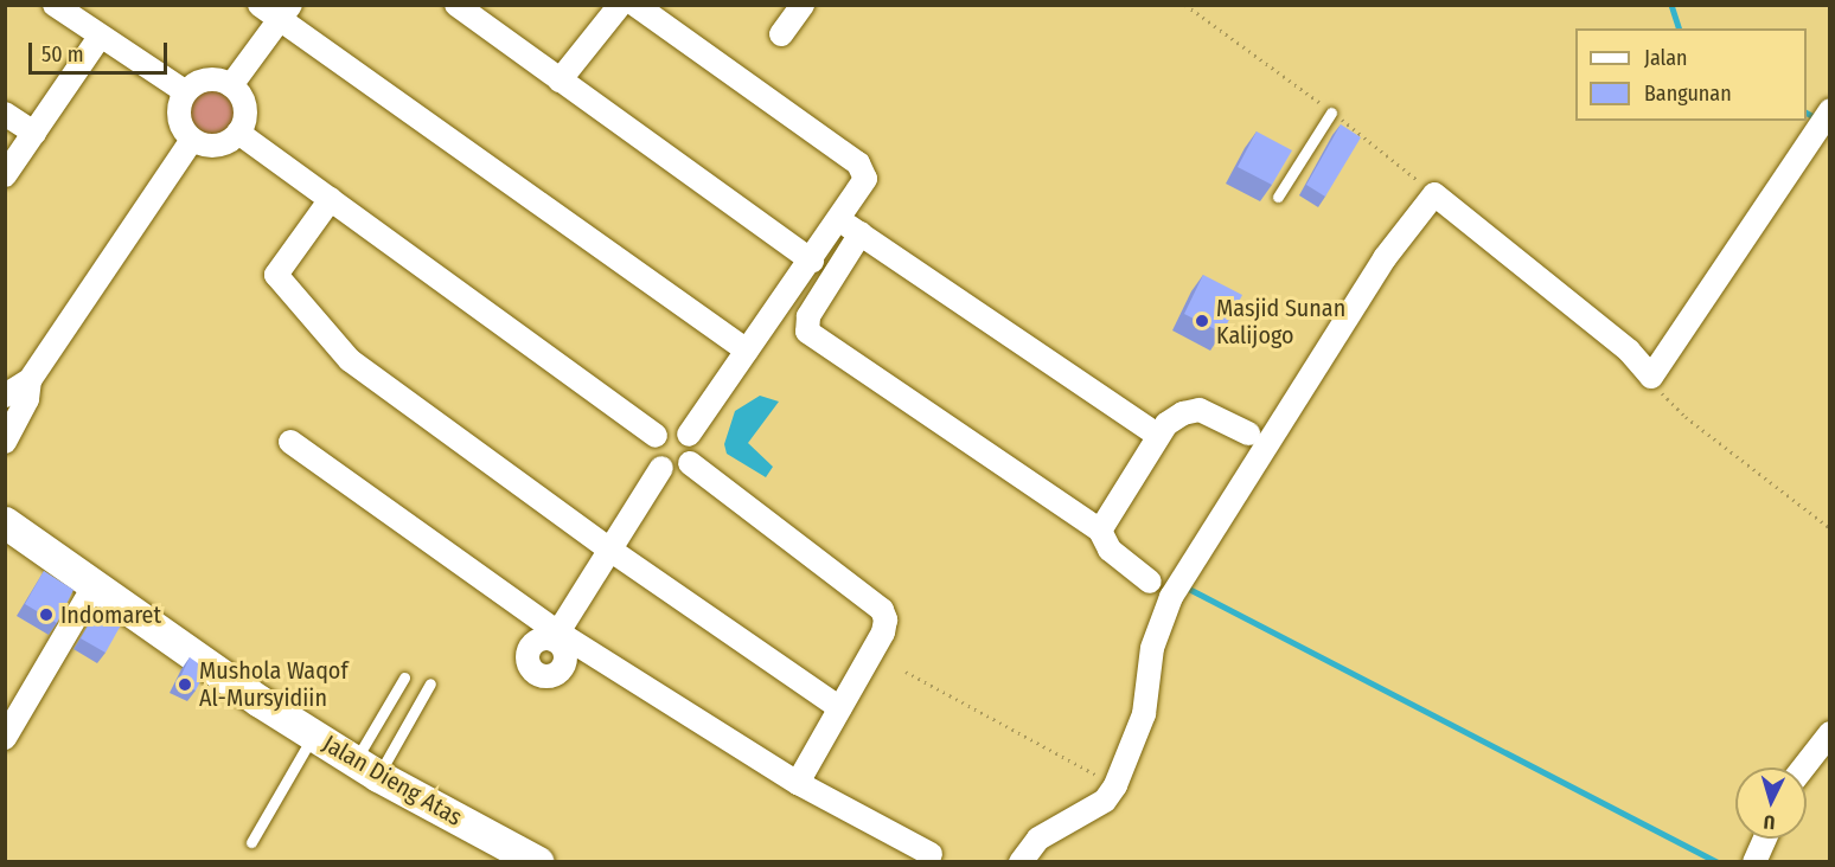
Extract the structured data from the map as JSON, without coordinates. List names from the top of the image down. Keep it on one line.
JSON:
{"streets":{"street":["Jalan Dieng Atas"]},"places":["Masjid Sunan Kalijogo","Indomaret","Mushola Waqof Al-Mursyidiin"],"legend":["Jalan","Bangunan"],"scale_bar":"50 m","north":"bottom"}
